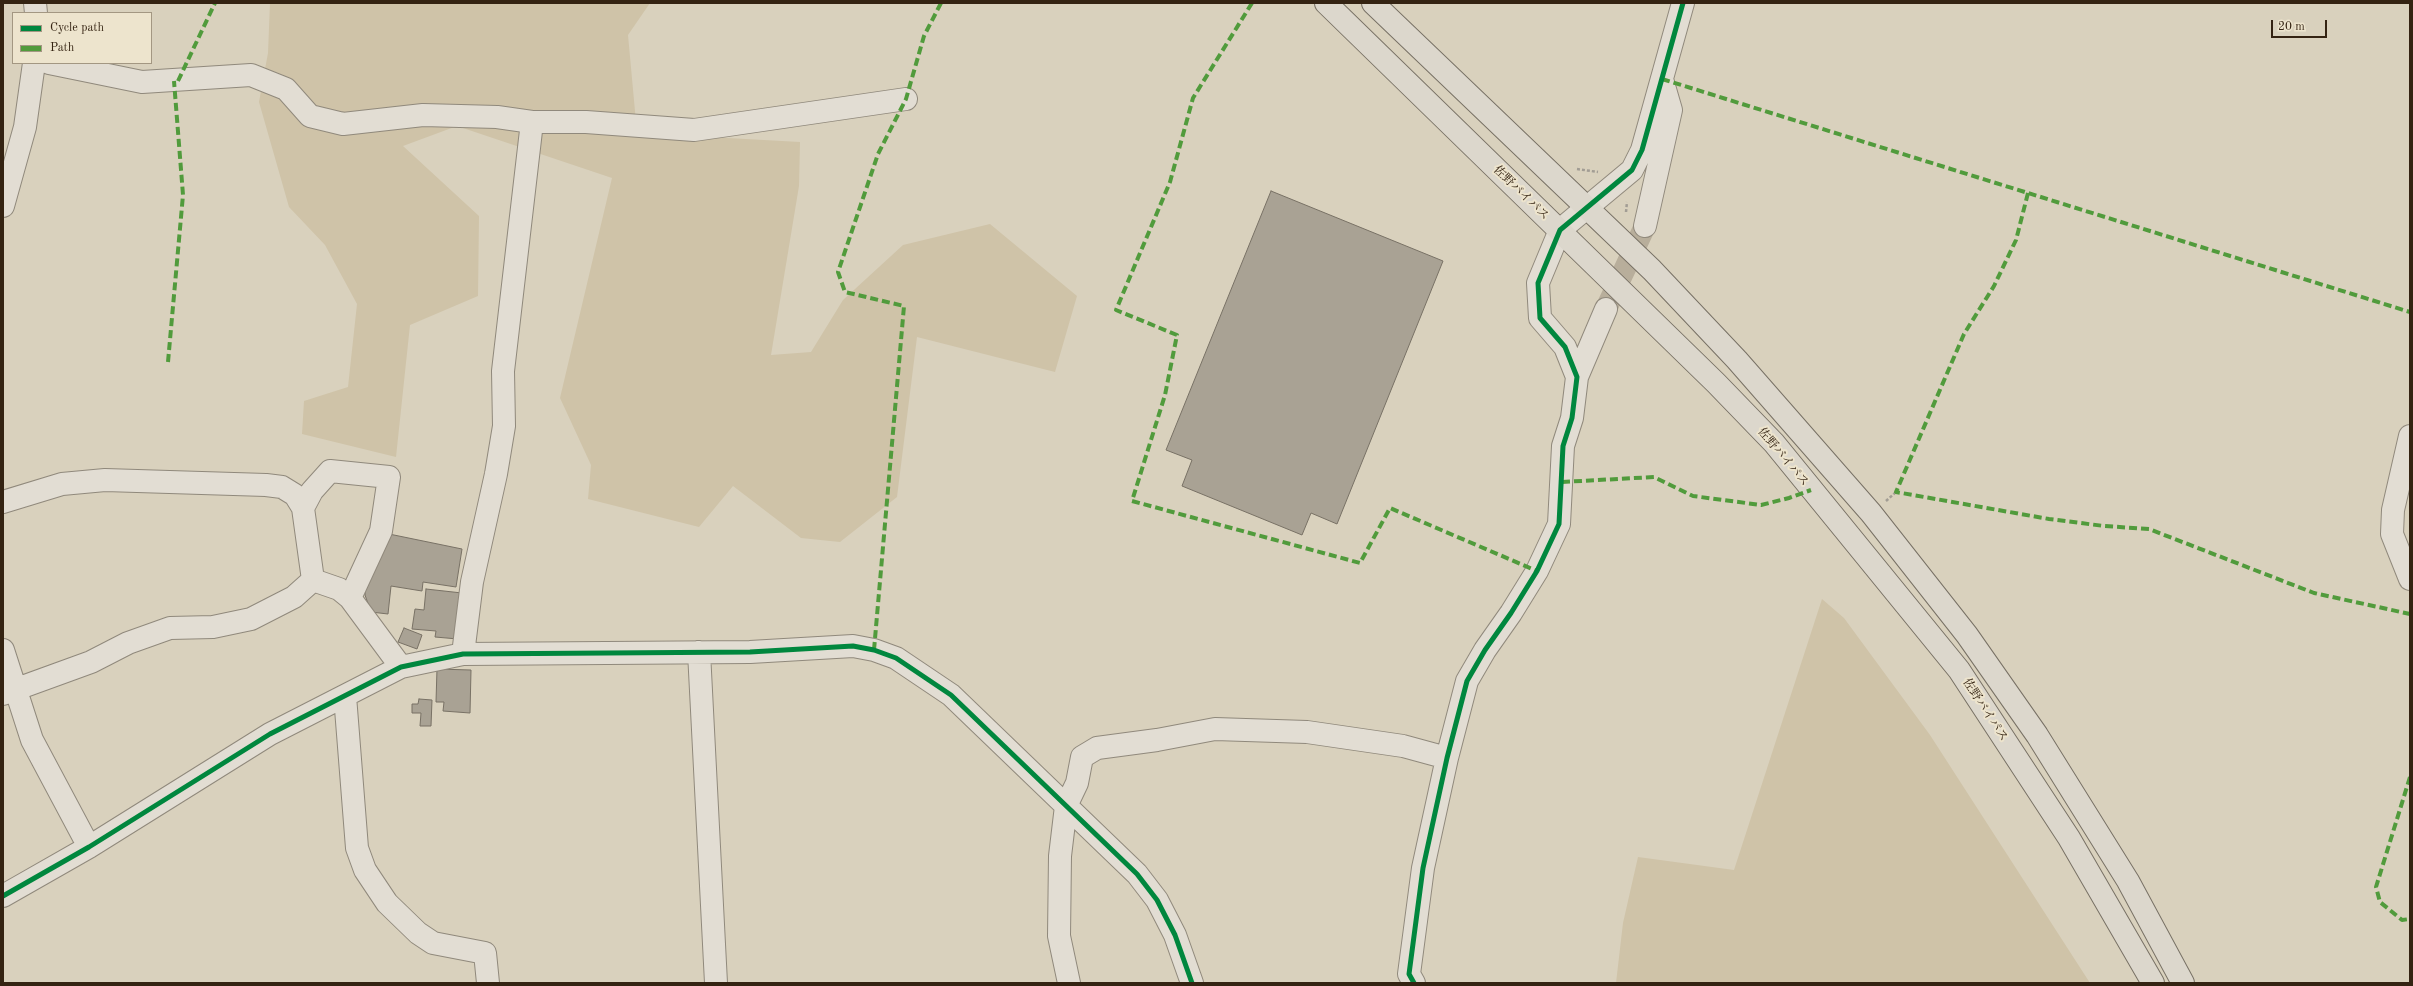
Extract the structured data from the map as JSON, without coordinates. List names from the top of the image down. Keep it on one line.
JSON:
{"streets":{"highway":["佐野バイパス"]},"legend":["Cycle path","Path"],"scale_bar":"20 m"}
